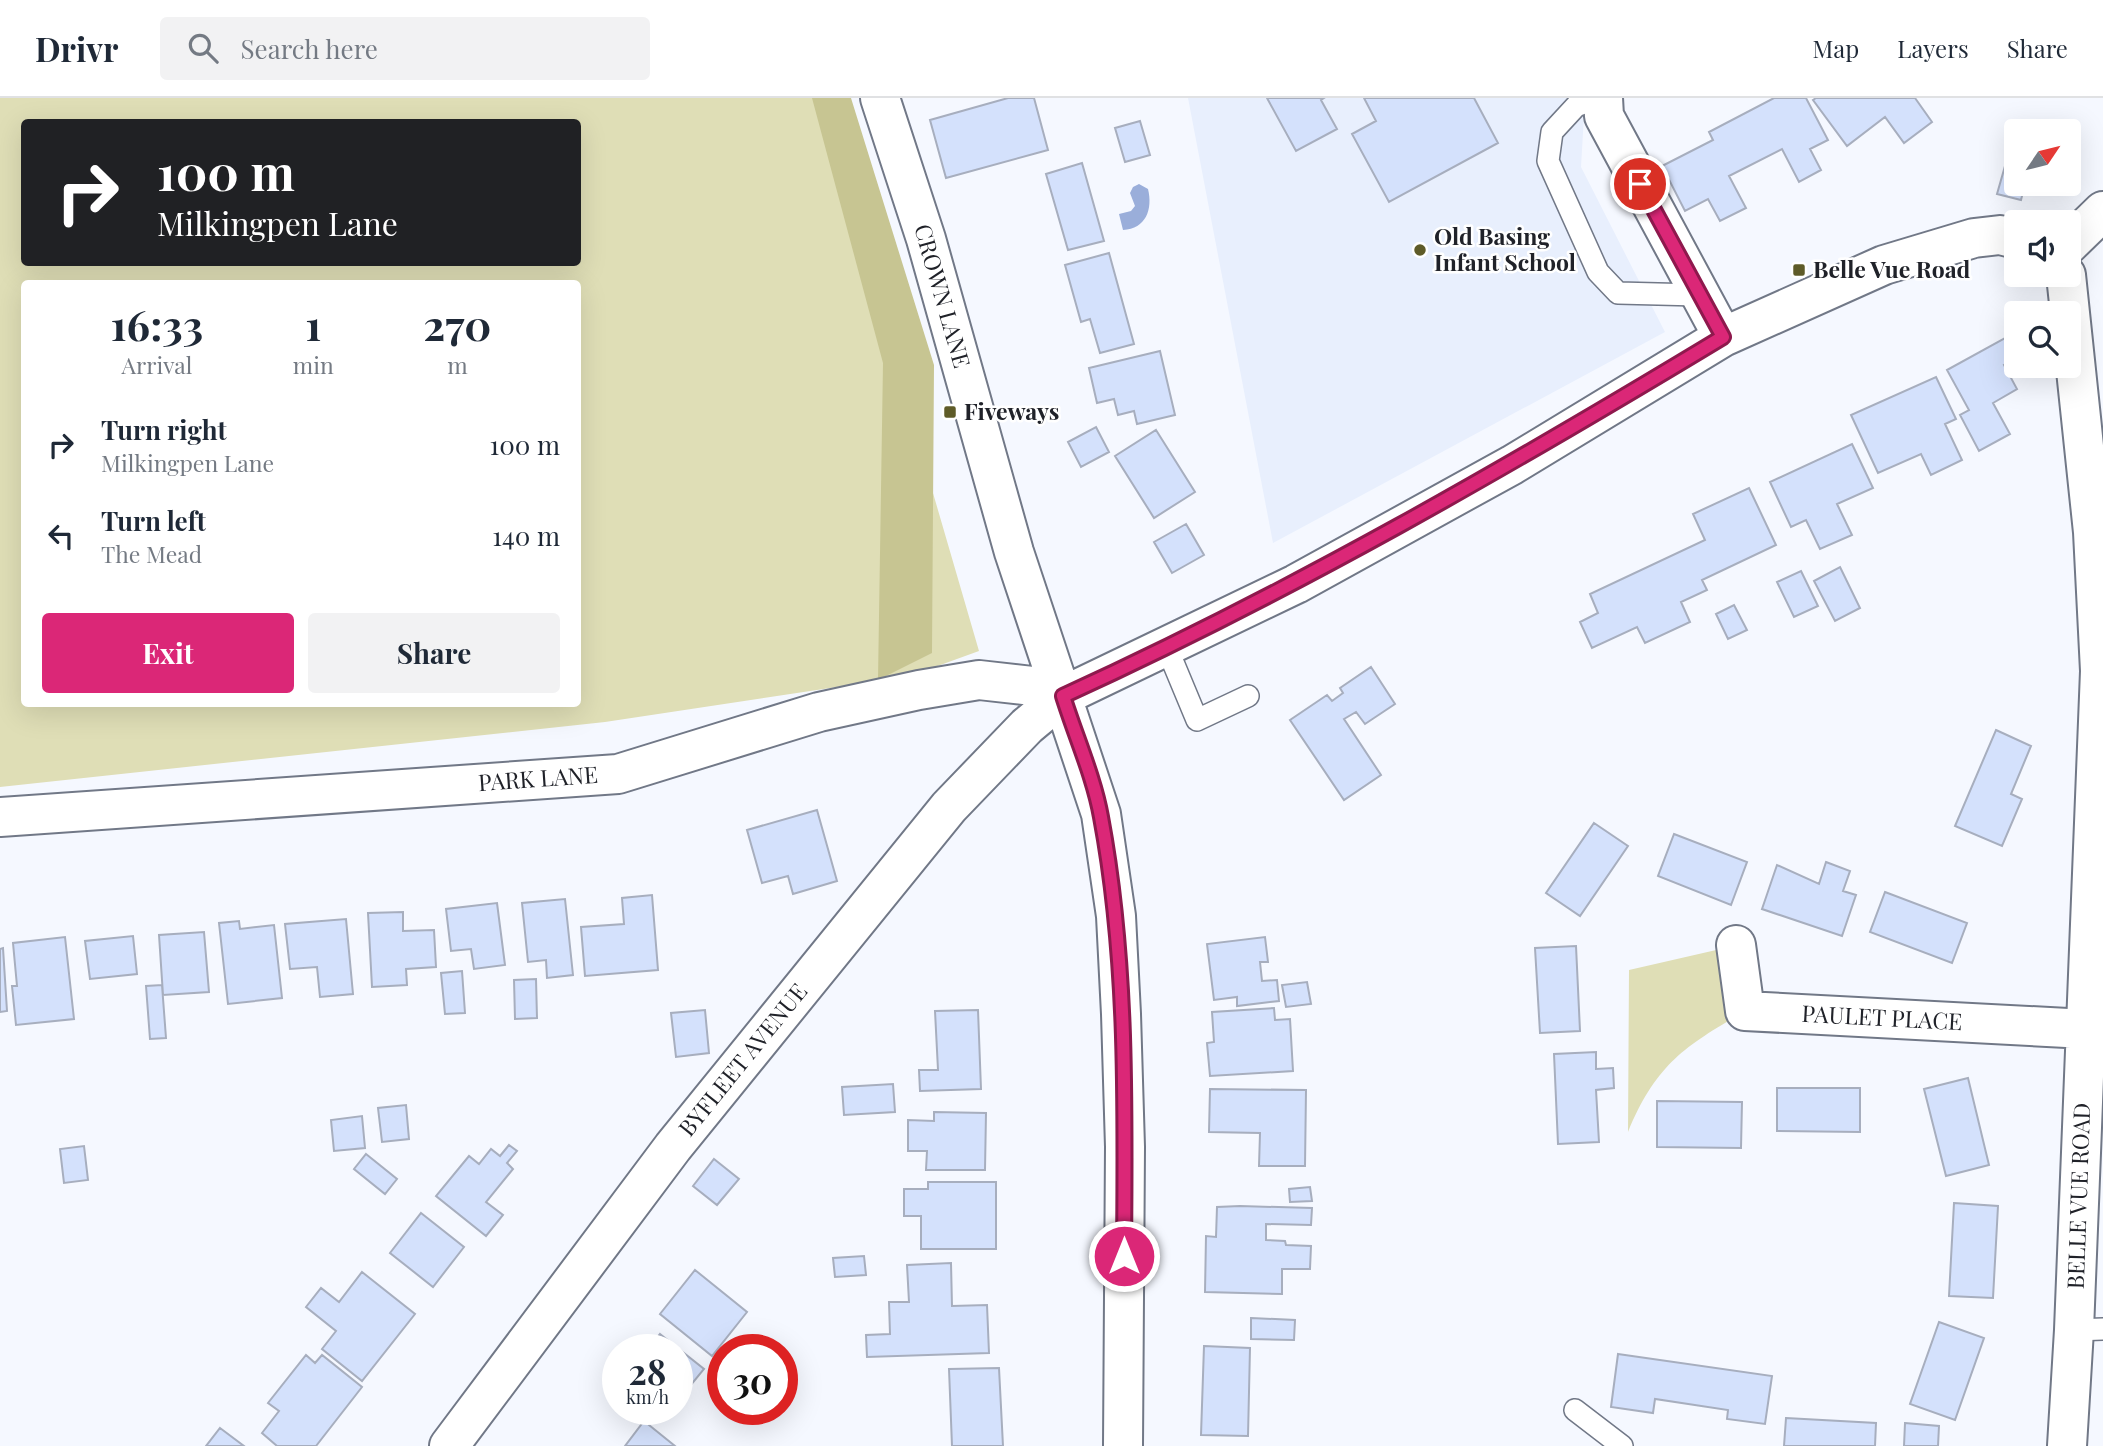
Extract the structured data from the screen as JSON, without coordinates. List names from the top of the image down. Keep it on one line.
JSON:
{"streets":{"street":["CROWN LANE","PARK LANE","PAULET PLACE","BYFLEET AVENUE","BELLE VUE ROAD"]},"crossings":[["CROWN LANE","PARK LANE"],["CROWN LANE","BYFLEET AVENUE"],["PARK LANE","BYFLEET AVENUE"],["PAULET PLACE","BELLE VUE ROAD"]],"places":{"other":["Old Basing Infant School"],"transit":["Belle Vue Road","Fiveways"]},"north":"top right","page":{"header":"Drivr","search":"Search here","nav":["Map","Layers","Share"],"turn":["100 m","Milkingpen Lane"],"eta":["16:33","Arrival","1","min","270","m"],"list":[{"name":"Turn right","note":"Milkingpen Lane","value":"100 m"},{"name":"Turn left","note":"The Mead","value":"140 m"}],"buttons":["Exit","Share"],"speed":"28 km/h","limit":"30"}}
